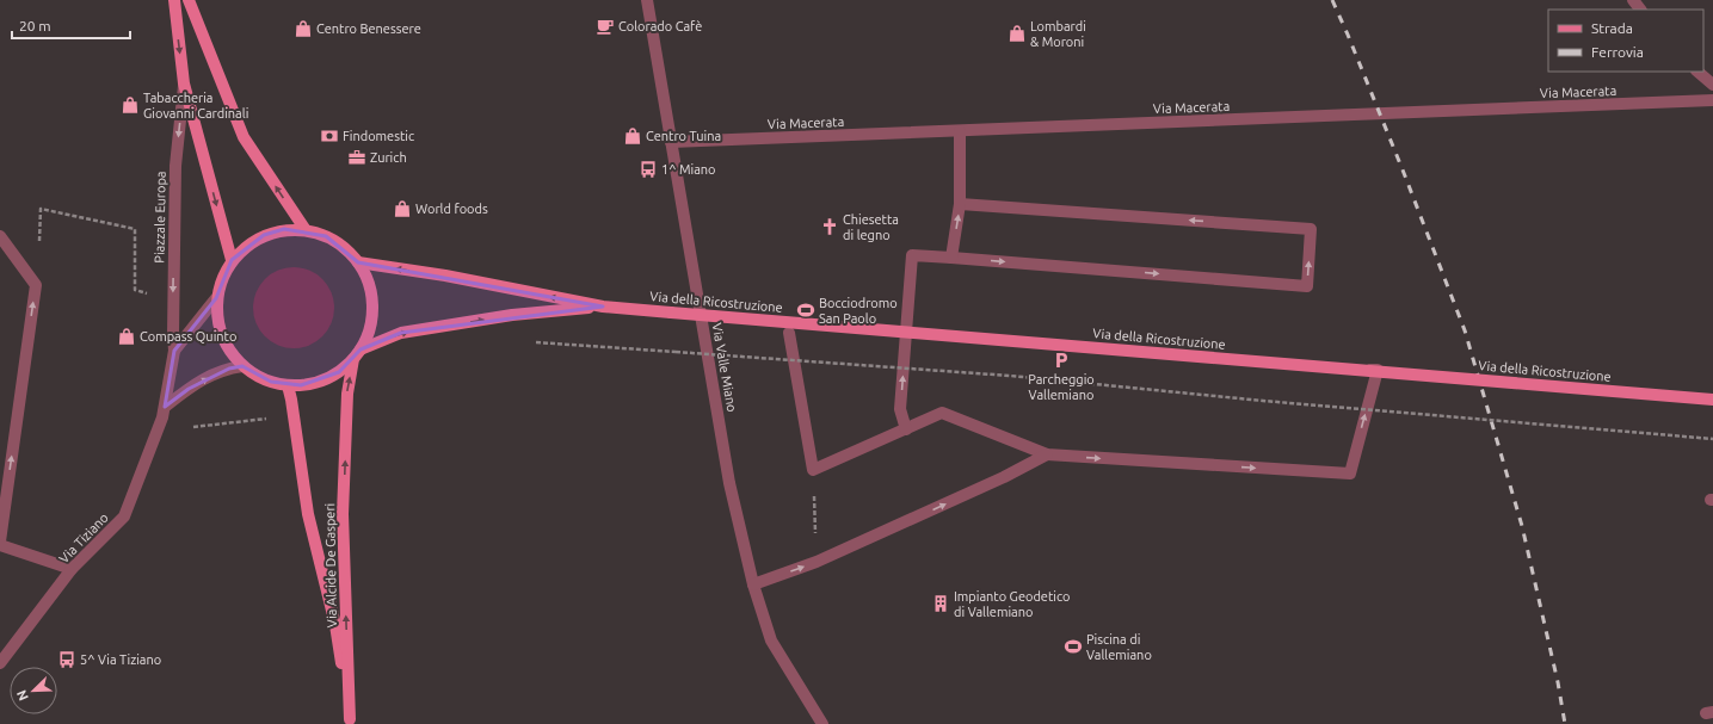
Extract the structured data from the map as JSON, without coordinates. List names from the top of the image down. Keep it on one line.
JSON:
{"streets":{"main road":["Piazzale Europa","Via della Ricostruzione","Via Alcide De Gasperi"],"street":["Via Macerata","Via Valle Miano","Via Tiziano"]},"crossings":[["Via Macerata","Via Valle Miano"],["Piazzale Europa","Via della Ricostruzione"],["Piazzale Europa","Via Tiziano"],["Piazzale Europa","Via Alcide De Gasperi"]],"places":{"cafe":["Colorado Cafè"],"shop":["Centro Benessere","Lombardi & Moroni","Tabaccheria Giovanni Cardinali","Centro Tuina","World foods","Compass Quinto"],"bank":["Findomestic"],"office":["Zurich"],"bus stop":["1^ Miano","5^ Via Tiziano"],"church":["Chiesetta di legno"],"sports":["Bocciodromo San Paolo","Piscina di Vallemiano"],"parking":["Parcheggio Vallemiano"],"building":["Impianto Geodetico di Vallemiano"]},"legend":["Strada","Ferrovia"],"scale_bar":"20 m","north":"bottom left"}
